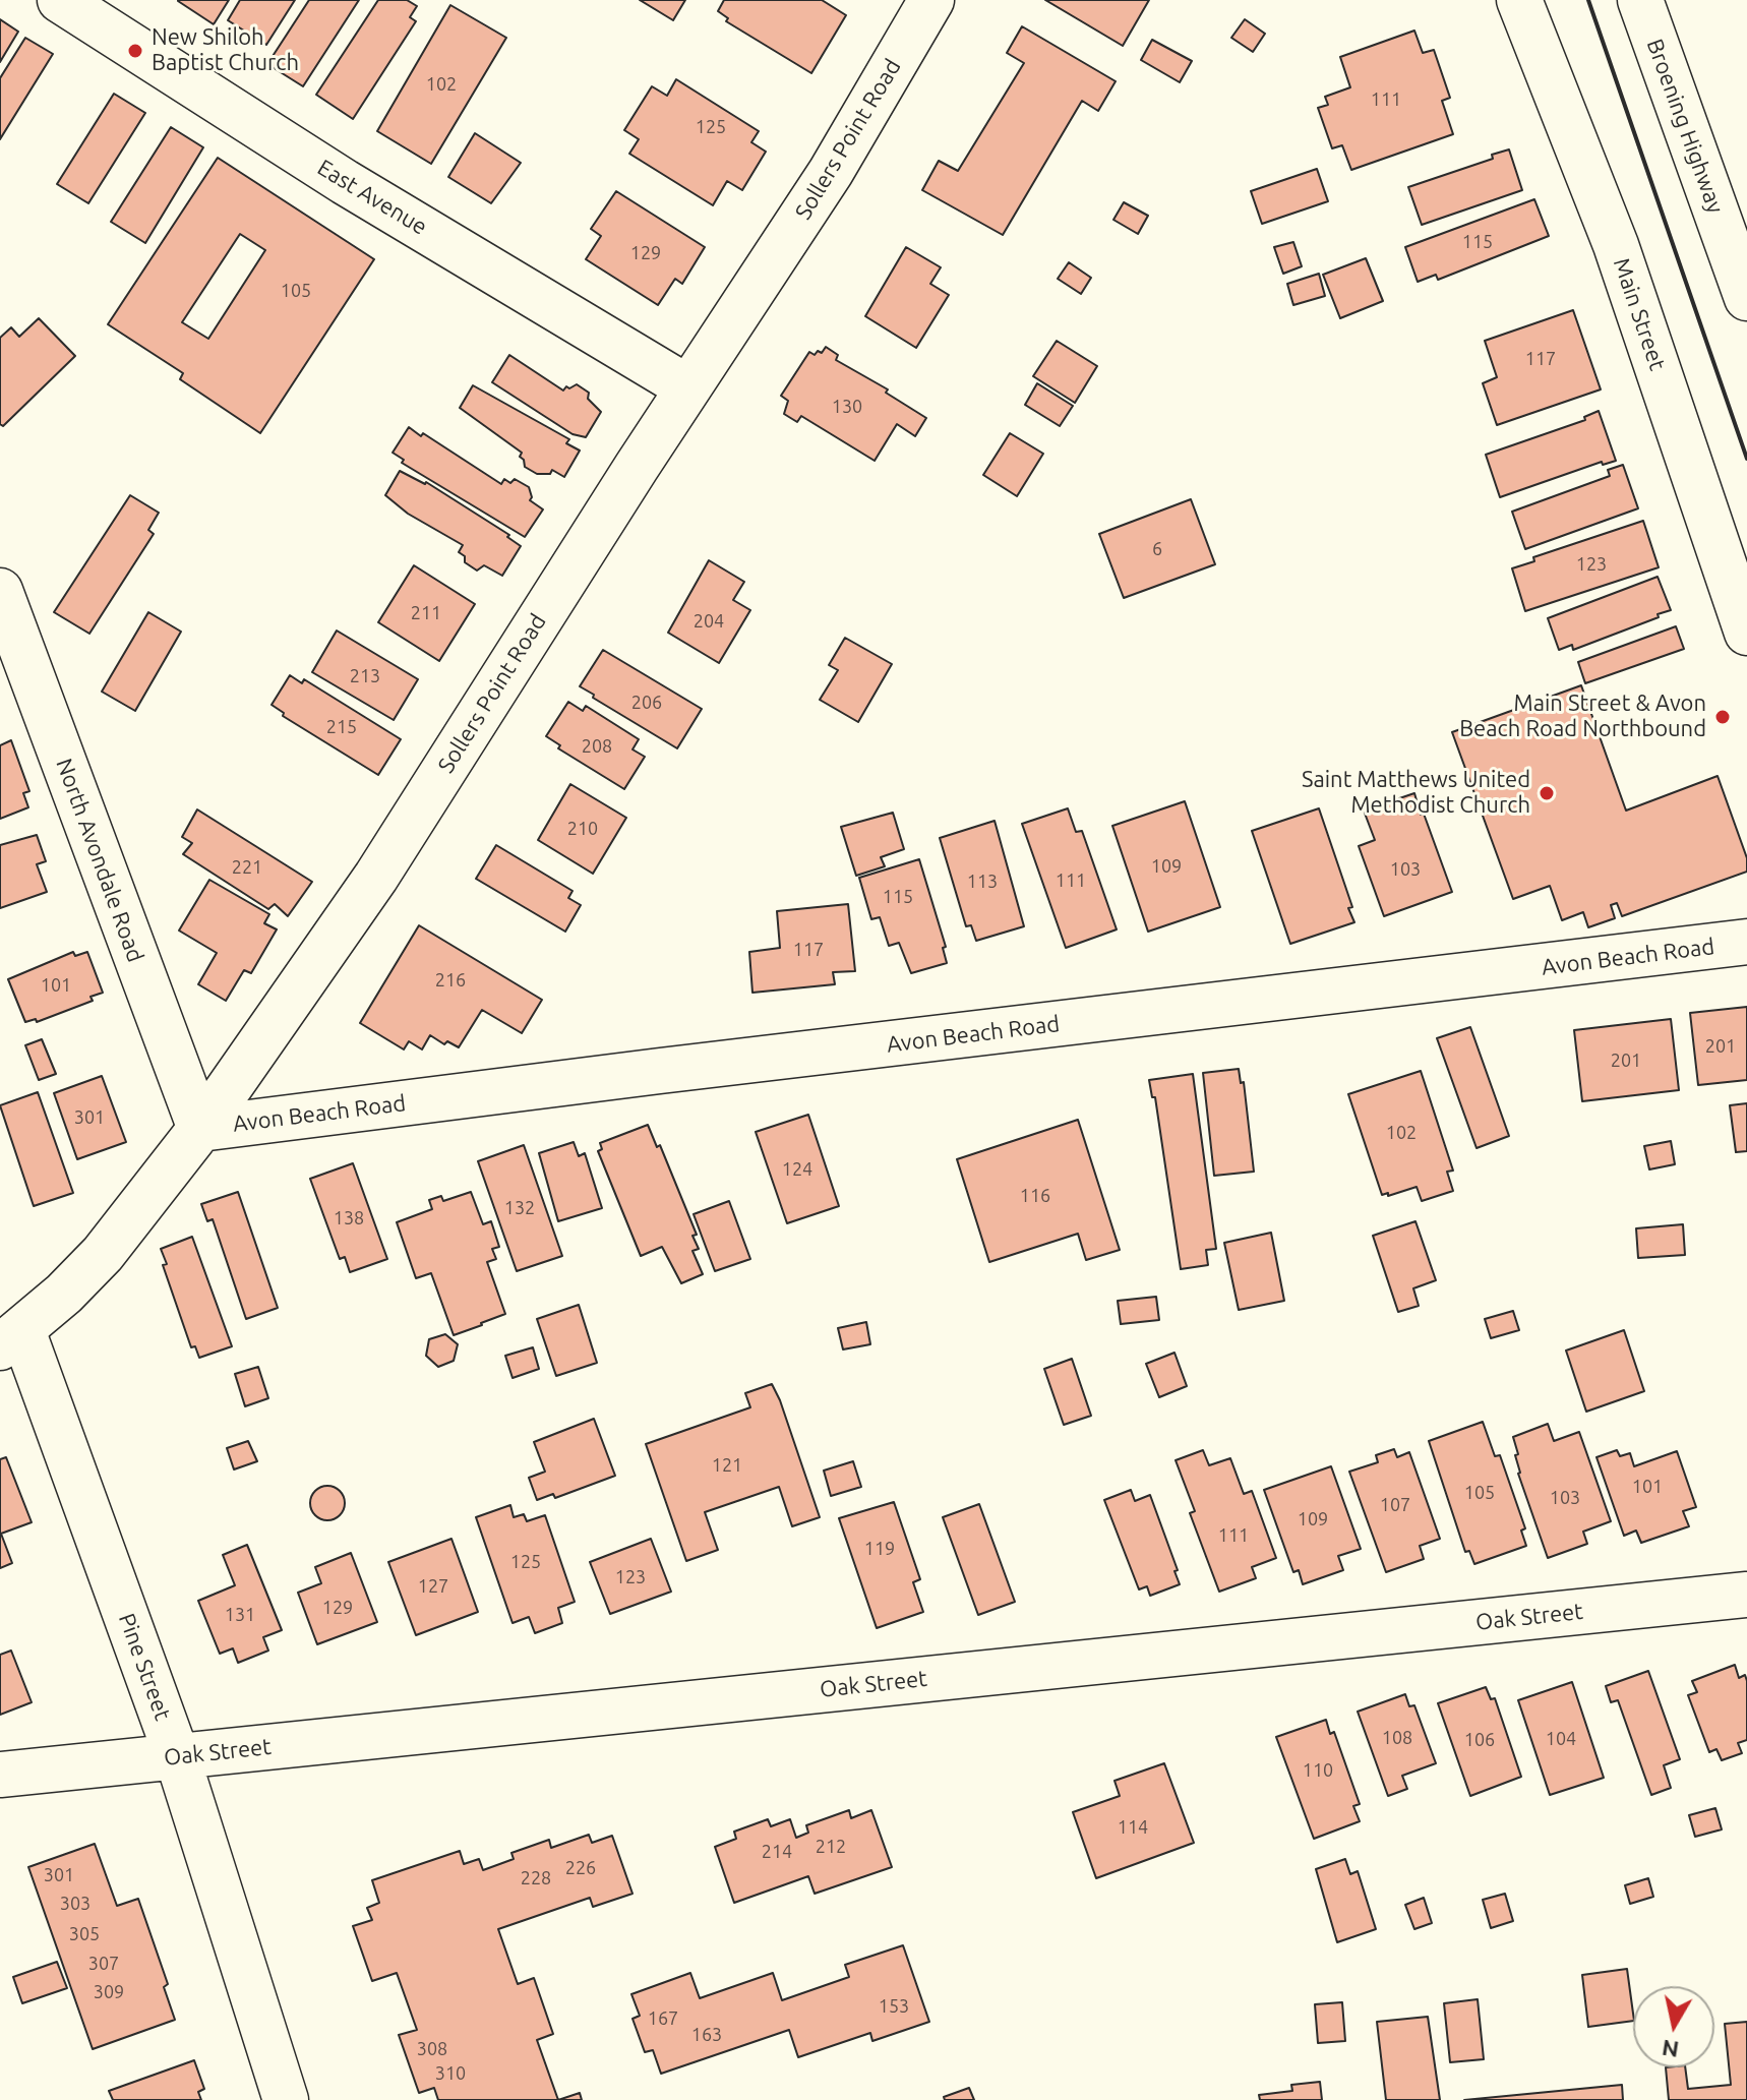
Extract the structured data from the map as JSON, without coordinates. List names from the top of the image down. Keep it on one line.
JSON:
{"streets":{"street":["Broening Highway","Sollers Point Road","East Avenue","Main Street","North Avondale Road","Avon Beach Road","Oak Street","Pine Street"]},"crossings":[["Sollers Point Road","East Avenue"],["Sollers Point Road","North Avondale Road"],["Sollers Point Road","Avon Beach Road"],["Sollers Point Road","Pine Street"],["North Avondale Road","Avon Beach Road"],["Oak Street","Pine Street"]],"places":["New Shiloh Baptist Church","Main Street & Avon Beach Road Northbound","Saint Matthews United Methodist Church"],"house_numbers":["102","111","125","115","129","105","117","130","6","123","211","204","213","206","215","208","210","109","221","103","111","113","115","117","216","101","201","201","301","102","124","116","132","138","121","101","105","103","107","109","111","119","125","123","127","129","131","108","104","106","110","114","212","214","226","301","228","303","305","307","309","153","167","163","308","310"],"north":"bottom"}
